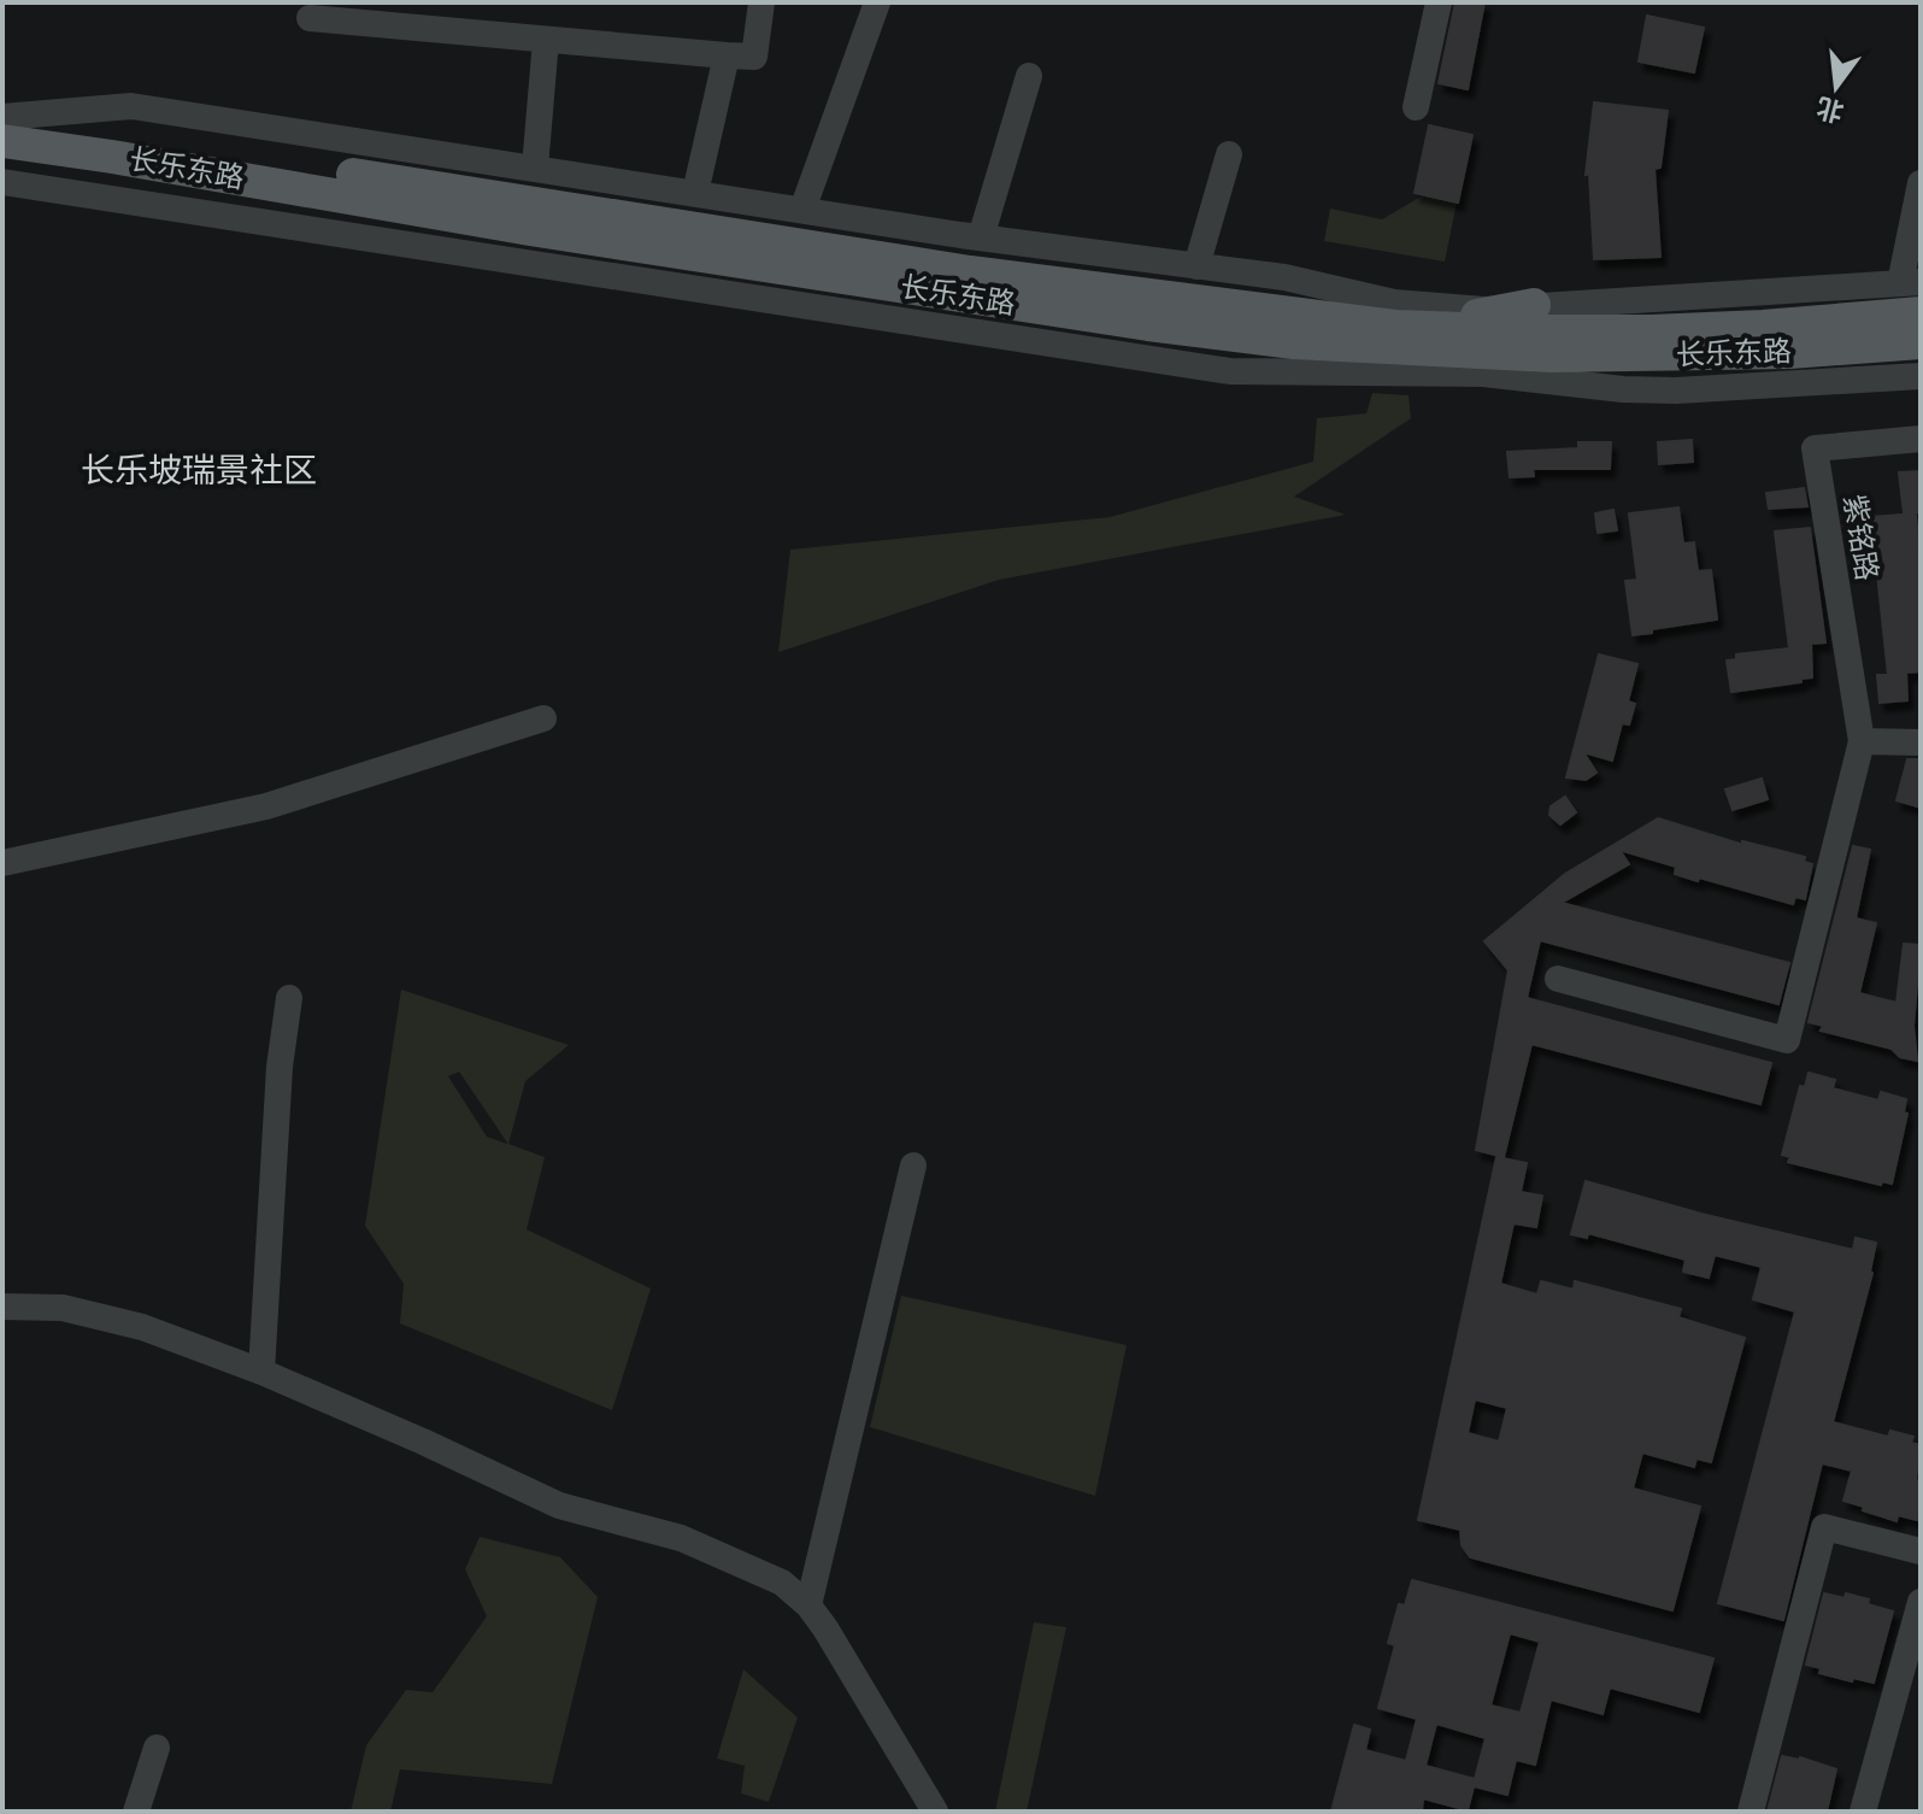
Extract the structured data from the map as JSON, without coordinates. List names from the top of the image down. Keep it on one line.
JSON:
{"streets":{"main road":["长乐东路"],"street":["紫铭路"]},"districts":["长乐坡瑞景社区"],"north":"bottom"}
